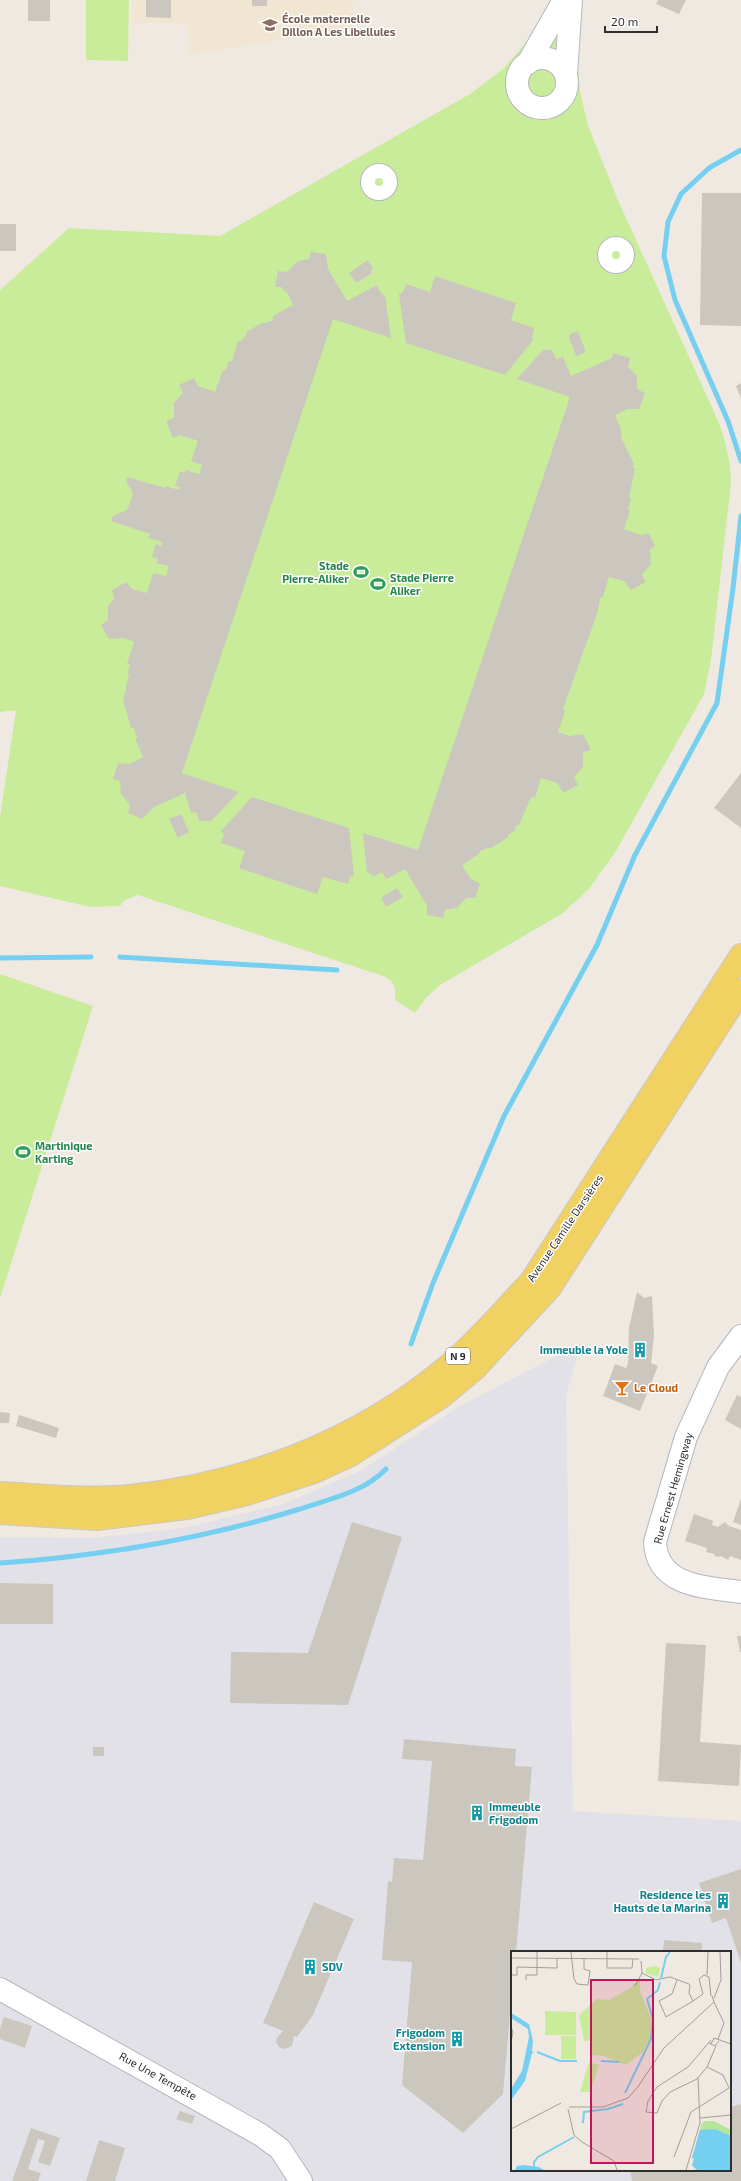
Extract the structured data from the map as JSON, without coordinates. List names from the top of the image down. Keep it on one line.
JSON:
{"streets":{"main road":["Avenue Camille Darsières","N 9"],"street":["Rue Ernest Hemingway","Rue Une Tempête"]},"places":{"school or university":["École maternelle Dillon A Les Libellules"],"sports":["Stade Pierre-Aliker","Stade Pierre Aliker","Martinique Karting"],"building":["Immeuble la Yole","Immeuble Frigodom","Residence les Hauts de la Marina","SDV","Frigodom Extension"],"bar":["Le Cloud"]},"scale_bar":"20 m"}
